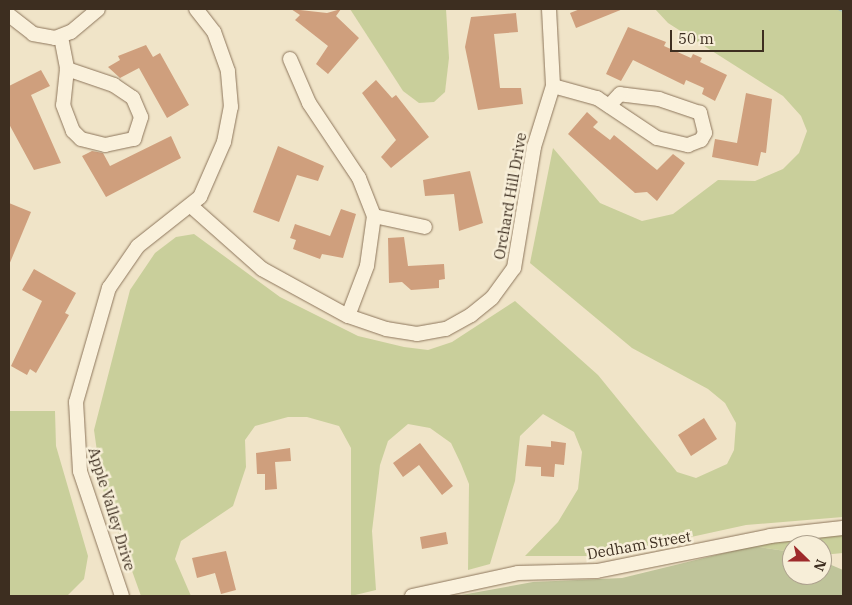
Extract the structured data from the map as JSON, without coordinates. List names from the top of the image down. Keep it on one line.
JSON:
{"streets":{"street":["Orchard Hill Drive","Apple Valley Drive","Dedham Street"]},"crossings":[["Orchard Hill Drive","Apple Valley Drive"]],"scale_bar":"50 m","north":"right"}
